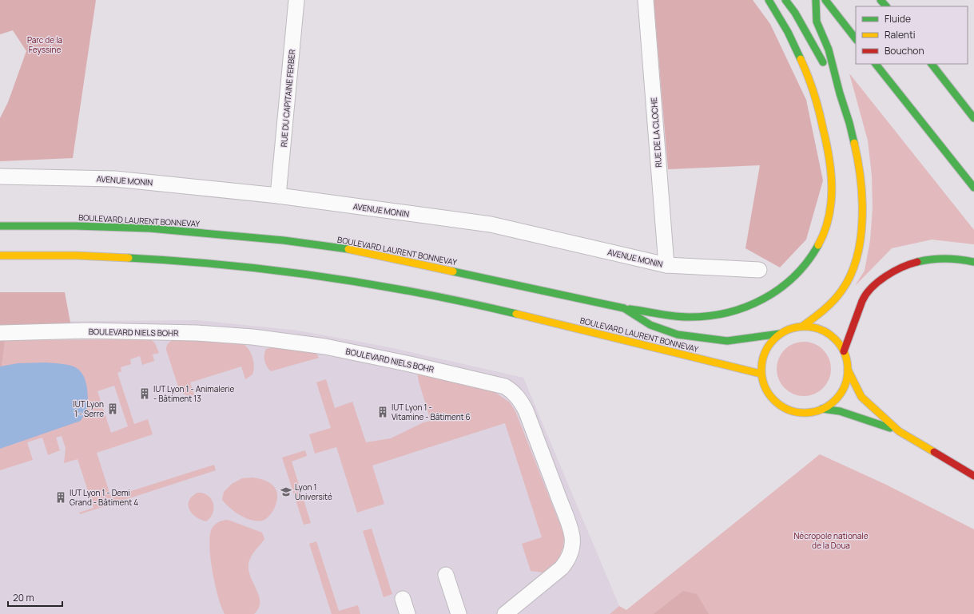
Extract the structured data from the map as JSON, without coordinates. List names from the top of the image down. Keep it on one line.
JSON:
{"streets":{"main road":["BOULEVARD LAURENT BONNEVAY"],"street":["RUE DU CAPITAINE FERBER","RUE DE LA CLOCHE","AVENUE MONIN","BOULEVARD NIELS BOHR"]},"crossings":[["RUE DU CAPITAINE FERBER","AVENUE MONIN"],["RUE DE LA CLOCHE","AVENUE MONIN"]],"parks":["Parc de la Feyssine","Nécropole nationale de la Doua"],"places":{"building":["IUT Lyon 1 - Animalerie - Bâtiment 13","IUT Lyon 1 - Serre","IUT Lyon 1 - Vitamine - Bâtiment 6","IUT Lyon 1 - Demi Grand - Bâtiment 4"],"school or university":["Lyon 1 Université"]},"legend":["Fluide","Ralenti","Bouchon"],"scale_bar":"20 m"}
